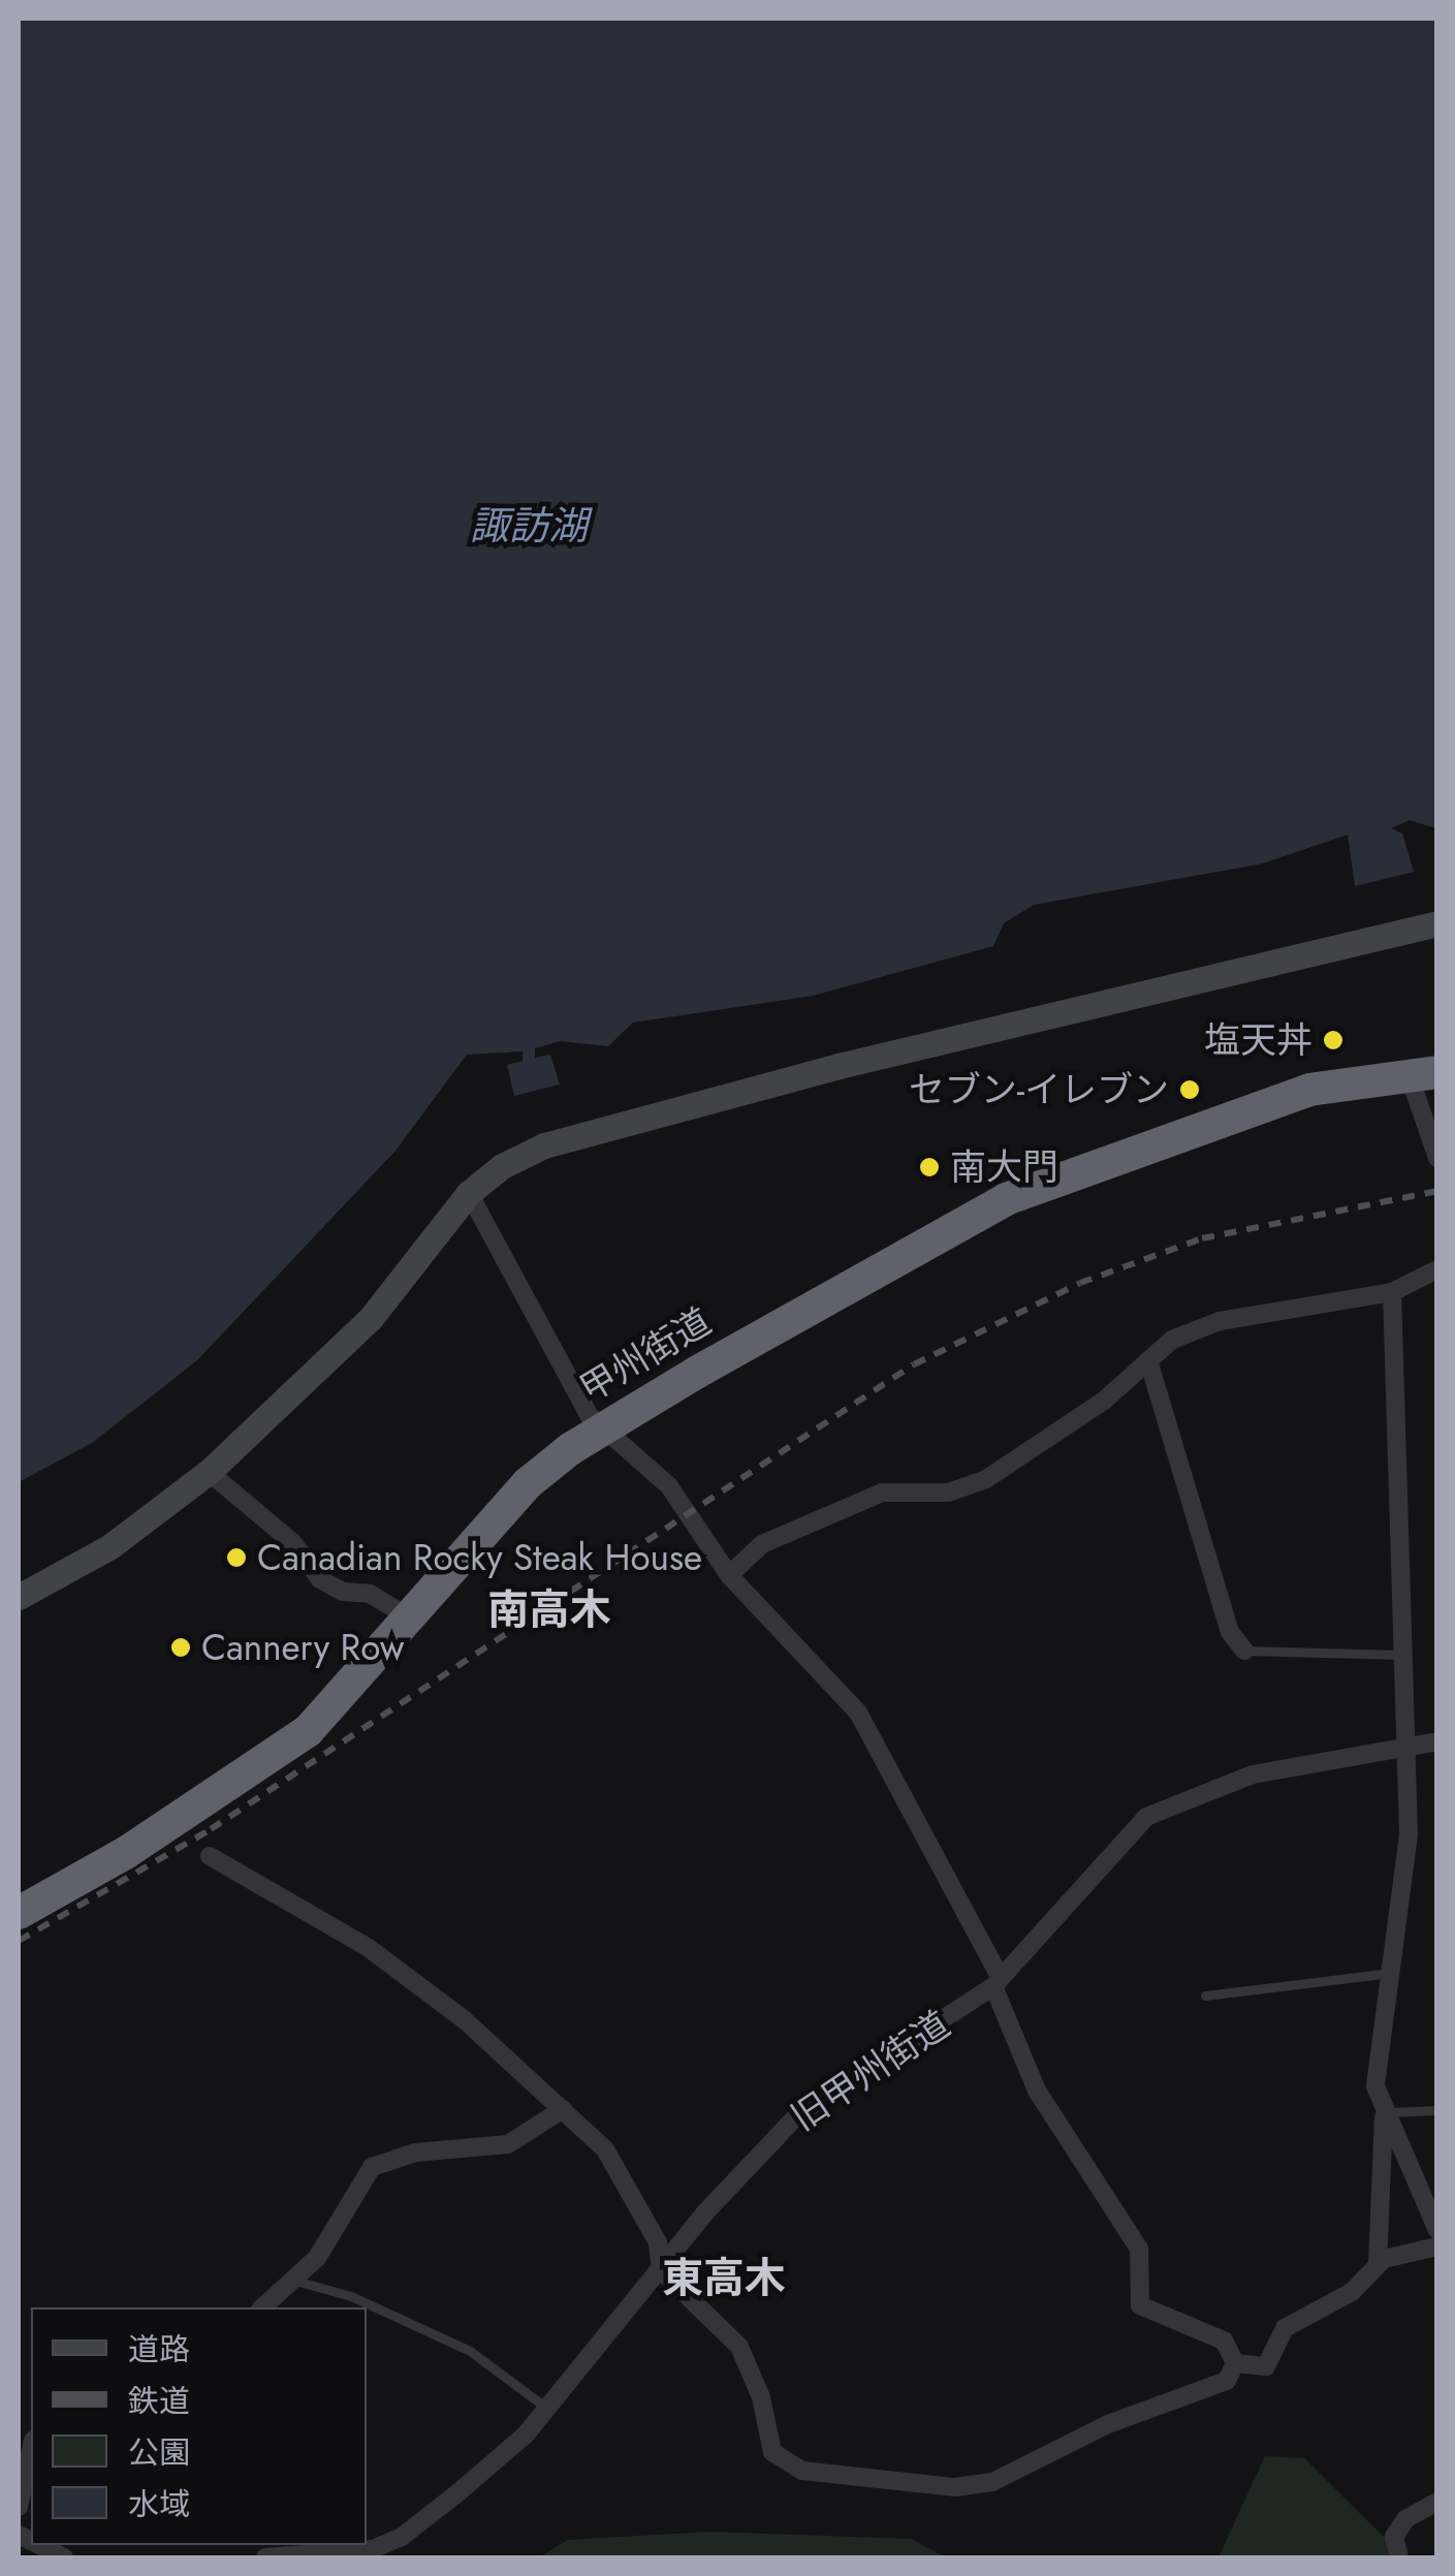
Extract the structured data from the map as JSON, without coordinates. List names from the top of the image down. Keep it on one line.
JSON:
{"streets":{"highway":["甲州街道"],"street":["旧甲州街道"]},"districts":["南高木","東高木"],"water":["諏訪湖"],"places":["塩天丼","セブン-イレブン","南大門","Canadian Rocky Steak House","Cannery Row"],"legend":["道路","鉄道","公園","水域"]}
